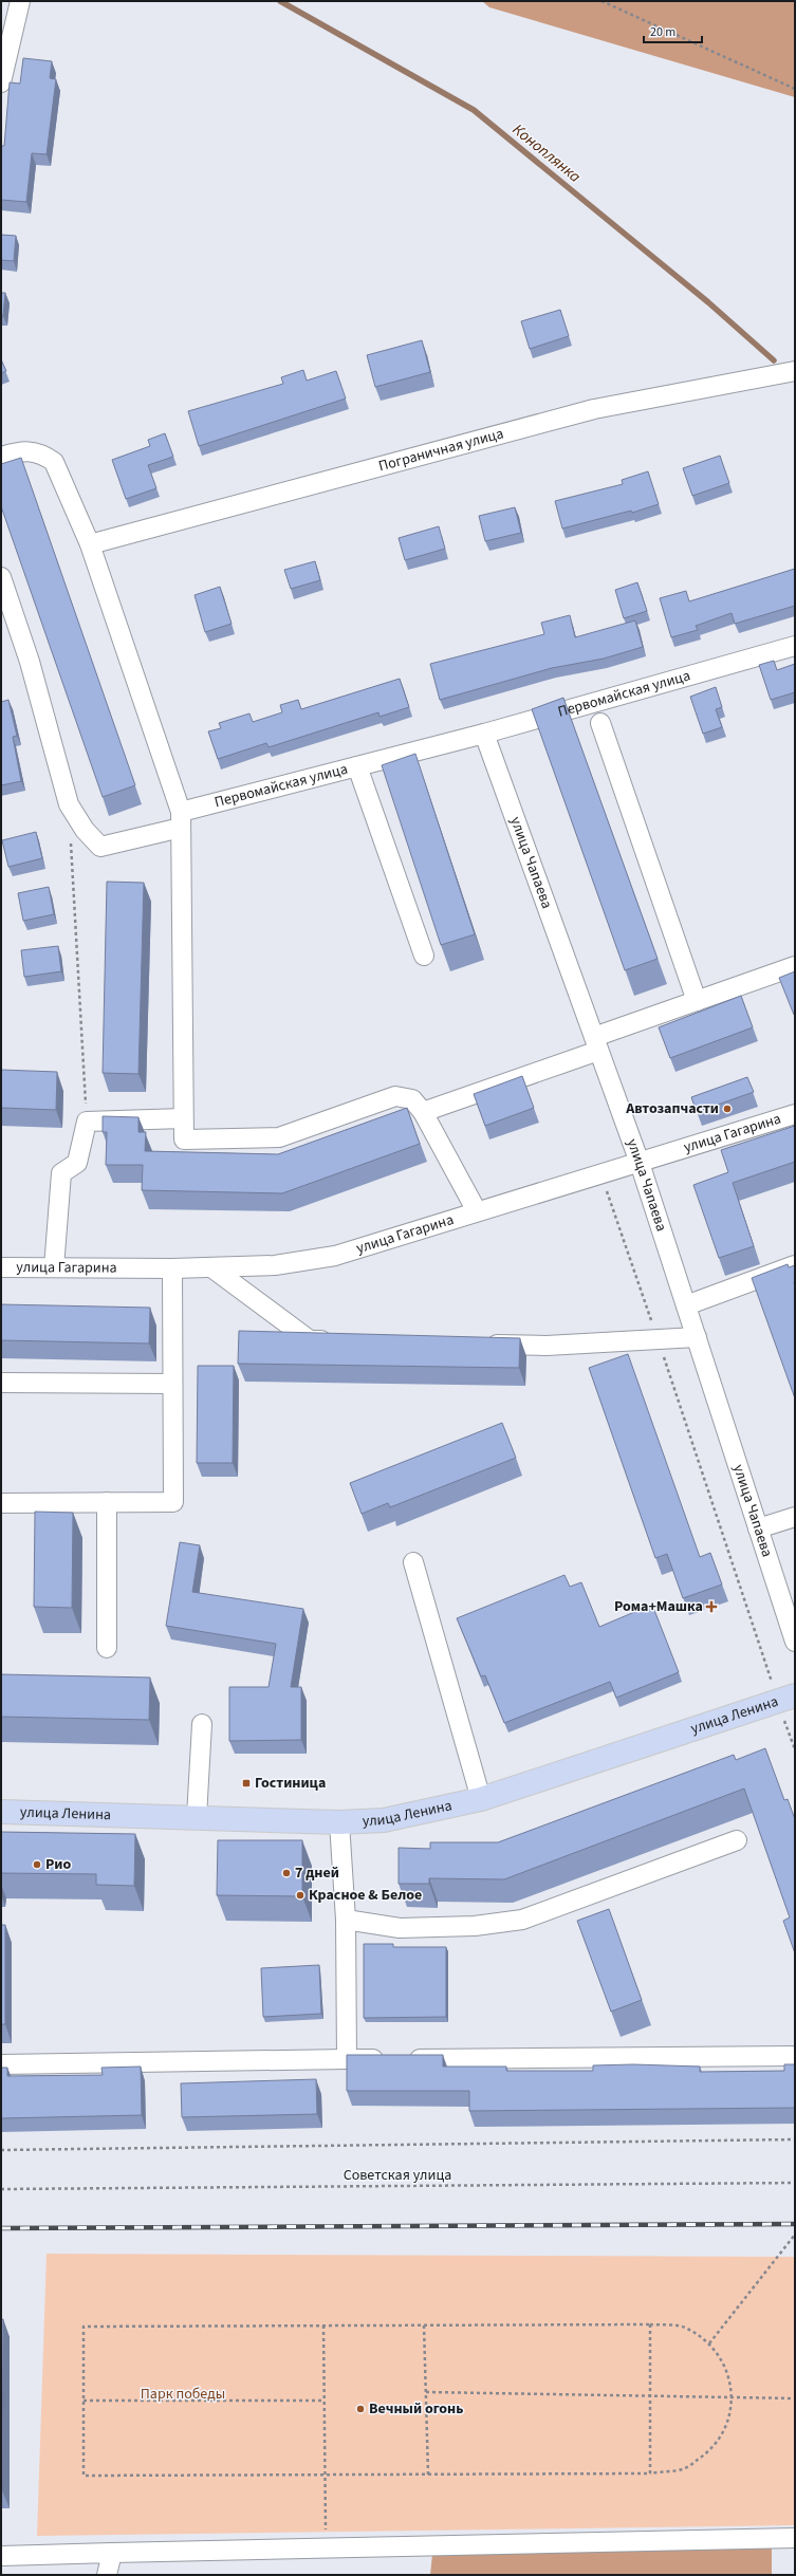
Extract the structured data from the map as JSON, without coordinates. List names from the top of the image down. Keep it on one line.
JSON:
{"streets":{"main road":["улица Ленина"],"street":["Пограничная улица","Первомайская улица","улица Чапаева","улица Гагарина"],"path":["Советская улица"]},"crossings":[["Первомайская улица","улица Чапаева"],["улица Чапаева","улица Гагарина"]],"water":["Коноплянка"],"parks":["Парк победы"],"places":{"other":["Автозапчасти","Рио","7 дней","Красное & Белое","Вечный огонь"],"health":["Рома+Машка"],"transit":["Гостиница"]},"scale_bar":"20 m"}
